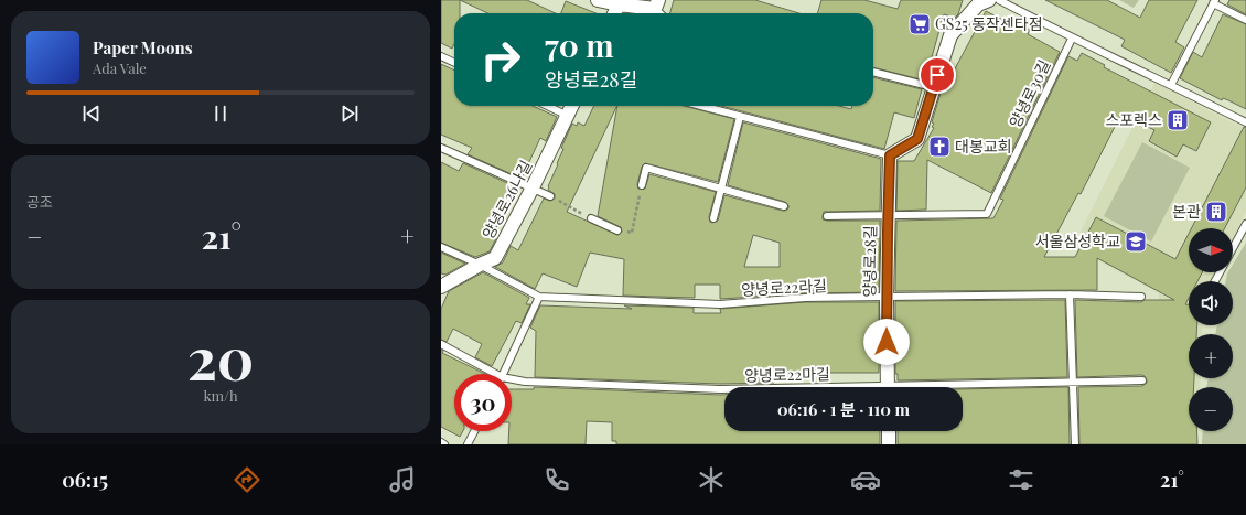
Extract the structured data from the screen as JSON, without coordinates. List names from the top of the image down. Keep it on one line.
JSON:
{"streets":{"street":["양녕로26나길","양녕로28길"],"lane":["양녕로30길","양녕로22라길","양녕로22마길"]},"crossings":[["양녕로30길","양녕로28길"],["양녕로26나길","양녕로22라길"],["양녕로28길","양녕로22라길"]],"places":{"supermarket":["GS25 동작센타점"],"building":["스포렉스","본관"],"church":["대봉교회"],"school or university":["서울삼성학교"]},"north":"right","page":{"turn":["70 m","양녕로28길"],"song":["Paper Moons","Ada Vale"],"tile":["공조",["20","km/h"]],"heat":["−","21°","+"],"map_buttons":["+","−"],"limit":"30","trip":"06:16 · 1 분 · 110 m","tabs":["06:15","21°"]}}
